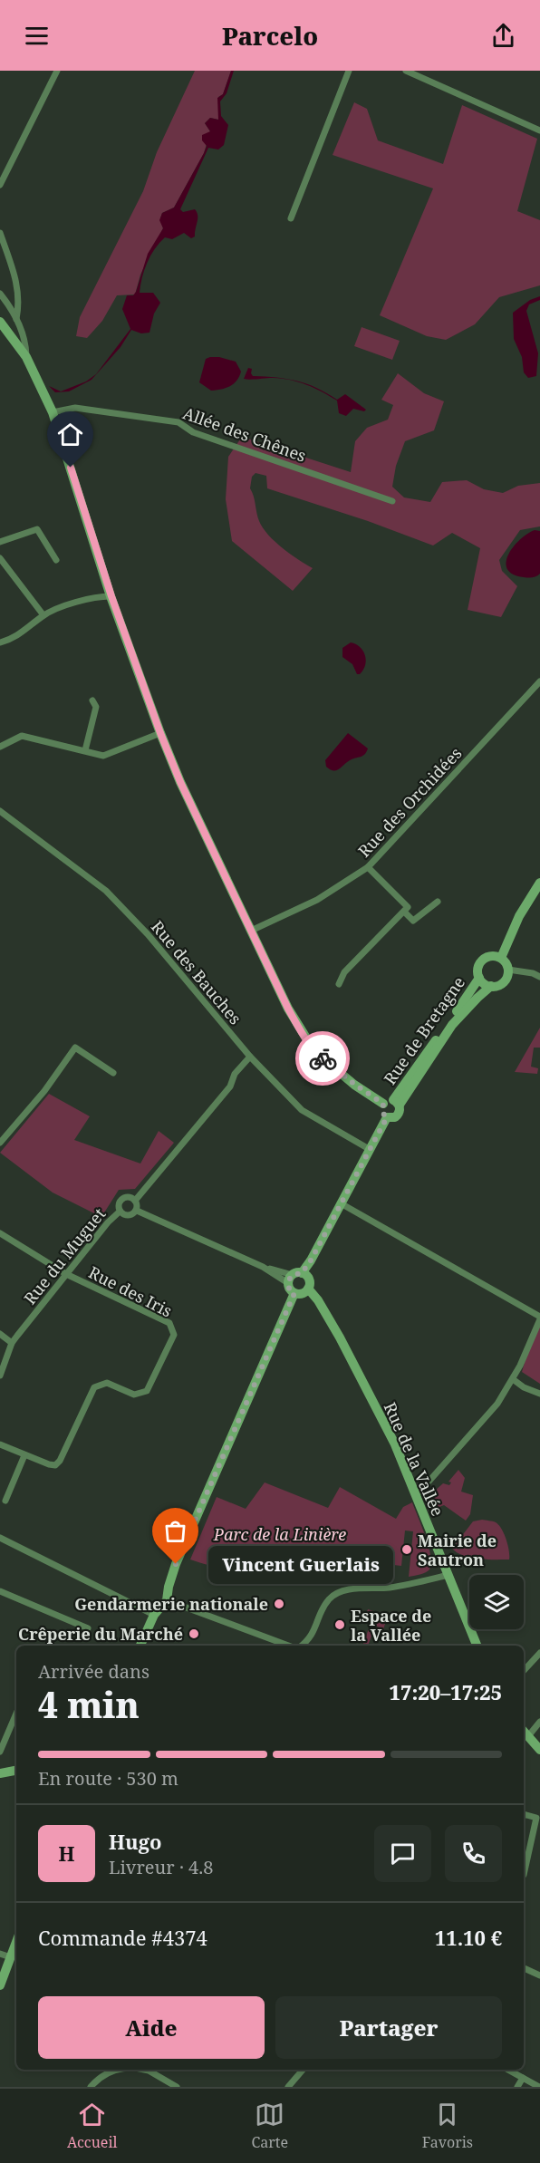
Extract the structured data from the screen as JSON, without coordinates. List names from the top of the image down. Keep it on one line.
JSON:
{"streets":{"street":["Allée des Chênes","Rue des Orchidées","Rue des Bauches","Rue de Bretagne","Rue du Muguet","Rue des Iris","Rue de la Vallée"]},"crossings":[["Rue du Muguet","Rue des Iris"]],"parks":["Parc de la Linière"],"places":["Mairie de Sautron","Vincent Guerlais","Gendarmerie nationale","Espace de la Vallée","Crêperie du Marché"],"page":{"header":"Parcelo","bubble":"Vincent Guerlais","heading":["4 min","Arrivée dans","17:20–17:25"],"panel":["Hugo","Livreur · 4.8","Commande #4374","11.10 €"],"bar":"En route · 530 m","round":"H","buttons":["Aide","Partager"],"tabs":["Accueil","Carte","Favoris"]}}
